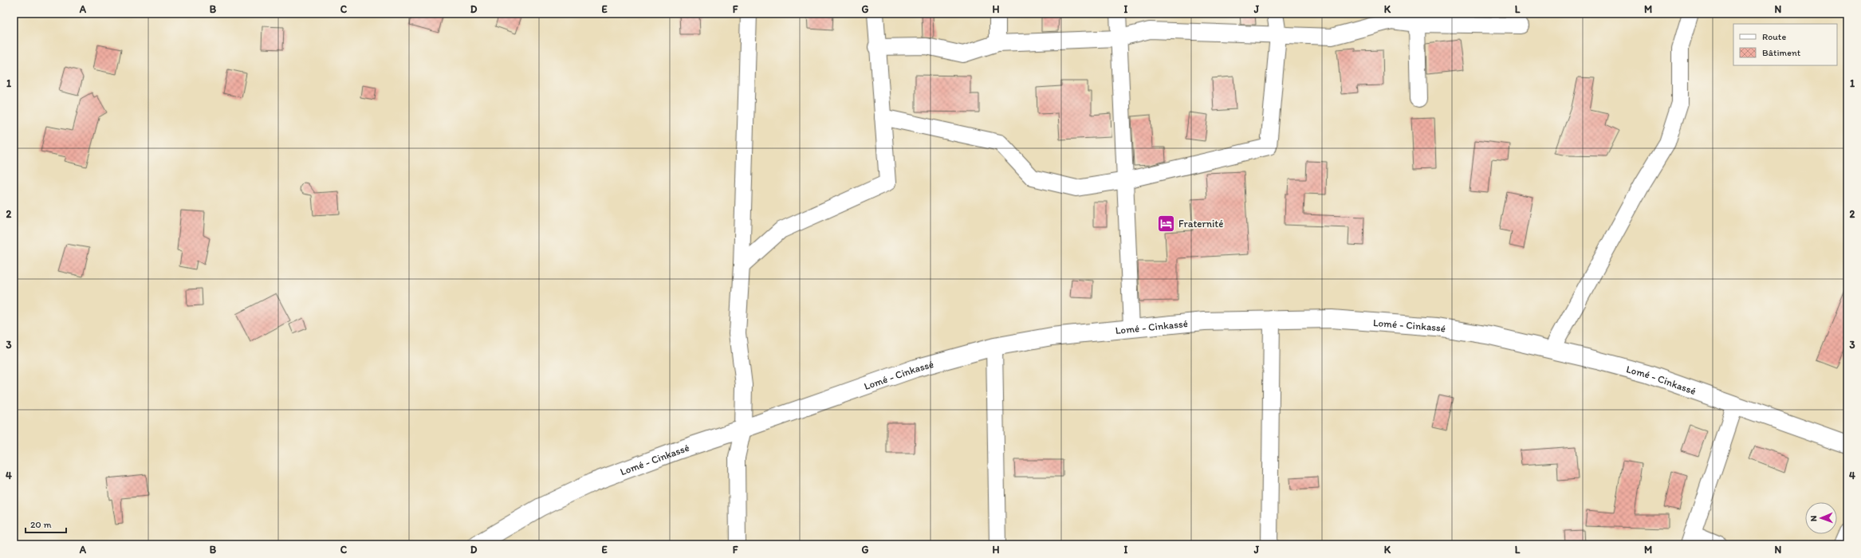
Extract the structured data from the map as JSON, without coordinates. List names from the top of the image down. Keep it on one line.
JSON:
{"streets":{"highway":["Lomé - Cinkassé"]},"places":{"hotel":["Fraternité"]},"legend":["Route","Bâtiment"],"scale_bar":"20 m","north":"left","grid":{"columns":["A","B","C","D","E","F","G","H","I","J","K","L","M","N"],"rows":["1","2","3","4"]}}
